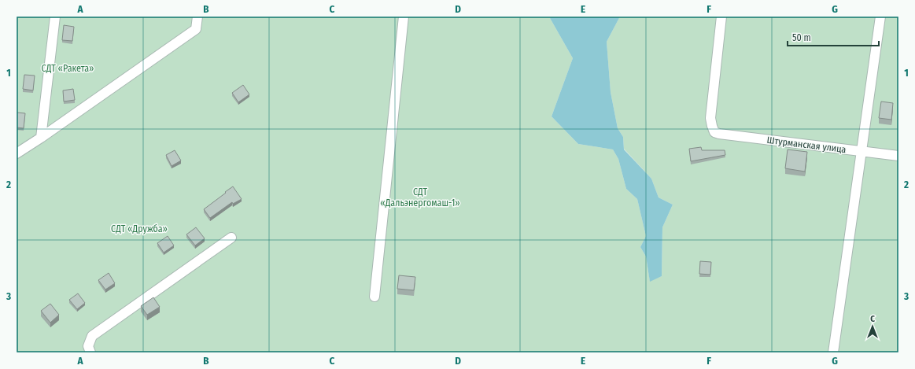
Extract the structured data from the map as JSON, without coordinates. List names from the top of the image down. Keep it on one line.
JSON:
{"streets":{"lane":["Штурманская улица"]},"parks":["СДТ «Ракета»","СДТ «Дальэнергомаш-1»","СДТ «Дружба»"],"scale_bar":"50 m","north":"top","grid":{"columns":["A","B","C","D","E","F","G"],"rows":["1","2","3"]}}
